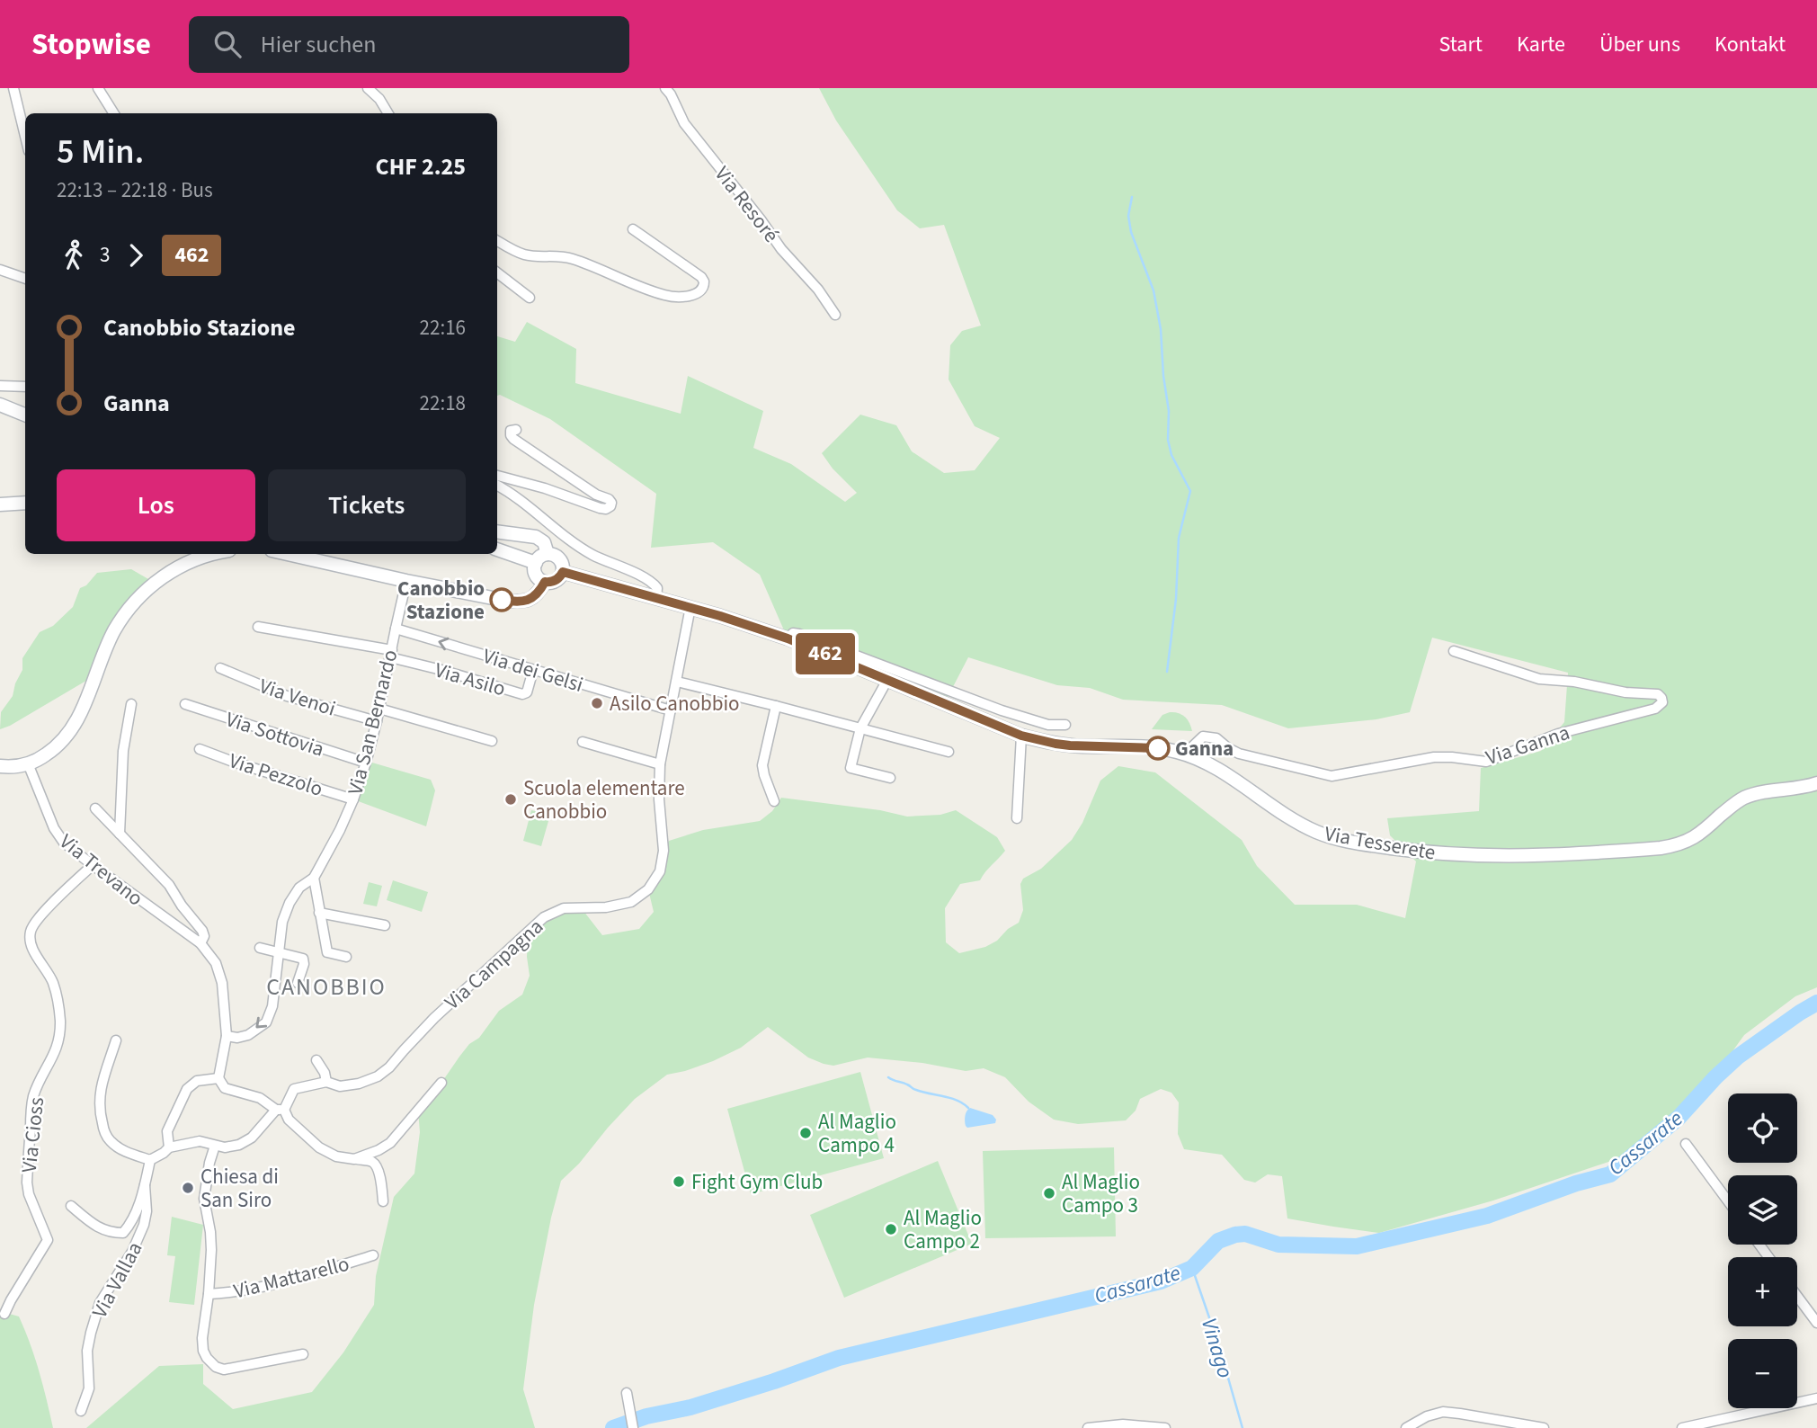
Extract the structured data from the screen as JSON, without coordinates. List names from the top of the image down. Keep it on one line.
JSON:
{"streets":{"main road":["Via Tesserete"],"street":["Via Resoré","Via dei Gelsi","Via Asilo","Via Venoi","Via San Bernardo","Via Sottovia","Via Ganna","Via Pezzolo","Via Trevano","Via Campagna","Via Cioss","Via Mattarello","Via Vallaa"]},"crossings":[["Via dei Gelsi","Via Asilo"],["Via dei Gelsi","Via San Bernardo"],["Via dei Gelsi","Via Campagna"],["Via Asilo","Via San Bernardo"],["Via Venoi","Via San Bernardo"],["Via San Bernardo","Via Sottovia"],["Via San Bernardo","Via Pezzolo"],["Via San Bernardo","Via Trevano"],["Via Ganna","Via Tesserete"],["Via Tesserete","Via Campagna"],["Via Trevano","Via Cioss"]],"districts":["CANOBBIO"],"water":["Cassarate","Vinago"],"places":["Canobbio Stazione","Asilo Canobbio","Ganna","Scuola elementare Canobbio","Al Maglio Campo 4","Fight Gym Club","Chiesa di San Siro","Al Maglio Campo 3","Al Maglio Campo 2"],"lines":["bus line 462"],"page":{"header":"Stopwise","search":"Hier suchen","nav":["Start","Karte","Über uns","Kontakt"],"on_map":"462","heading":["5 Min.","22:13 – 22:18 · Bus","CHF 2.25"],"legs":["3","462"],"list":[{"name":"Canobbio Stazione","value":"22:16"},{"name":"Ganna","value":"22:18"}],"buttons":["Los","Tickets"],"map_buttons":["+","−"]}}
